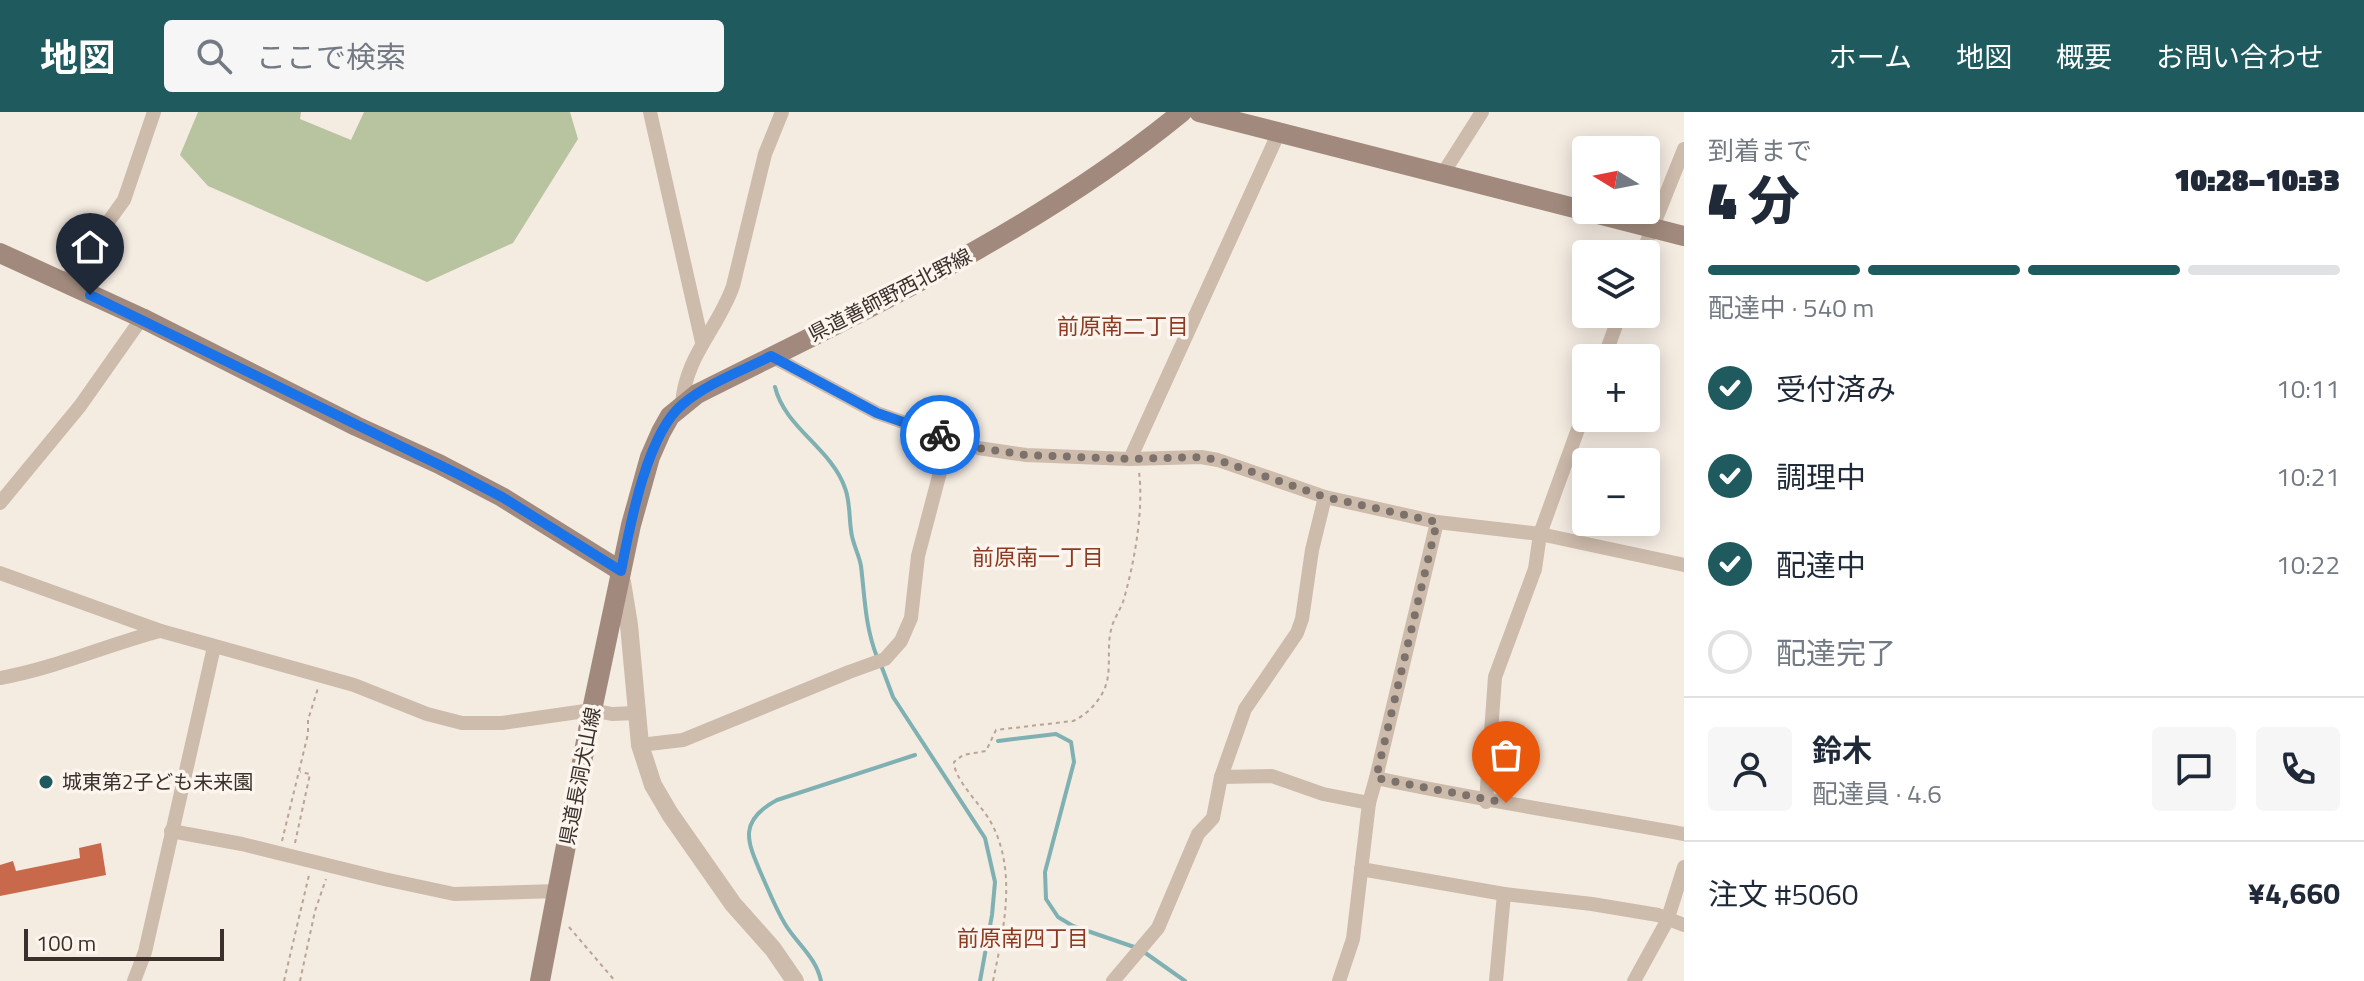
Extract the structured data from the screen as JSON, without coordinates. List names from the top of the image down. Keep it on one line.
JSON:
{"streets":{"main road":["県道善師野西北野線","県道長洞犬山線"]},"crossings":[["県道善師野西北野線","県道長洞犬山線"]],"districts":["前原南二丁目","前原南一丁目","前原南四丁目"],"places":["城東第2子ども未来園"],"scale_bar":"100 m","north":"left","page":{"header":"地図","search":"ここで検索","nav":["ホーム","地図","概要","お問い合わせ"],"heading":["4 分","到着まで","10:28–10:33"],"panel":["鈴木","配達員 · 4.6","注文 #5060","¥4,660"],"map_buttons":["+","−"],"bar":"配達中 · 540 m","list":[["受付済み","10:11"],["調理中","10:21"],["配達中","10:22"],"配達完了"],"scale":"100 m"}}
